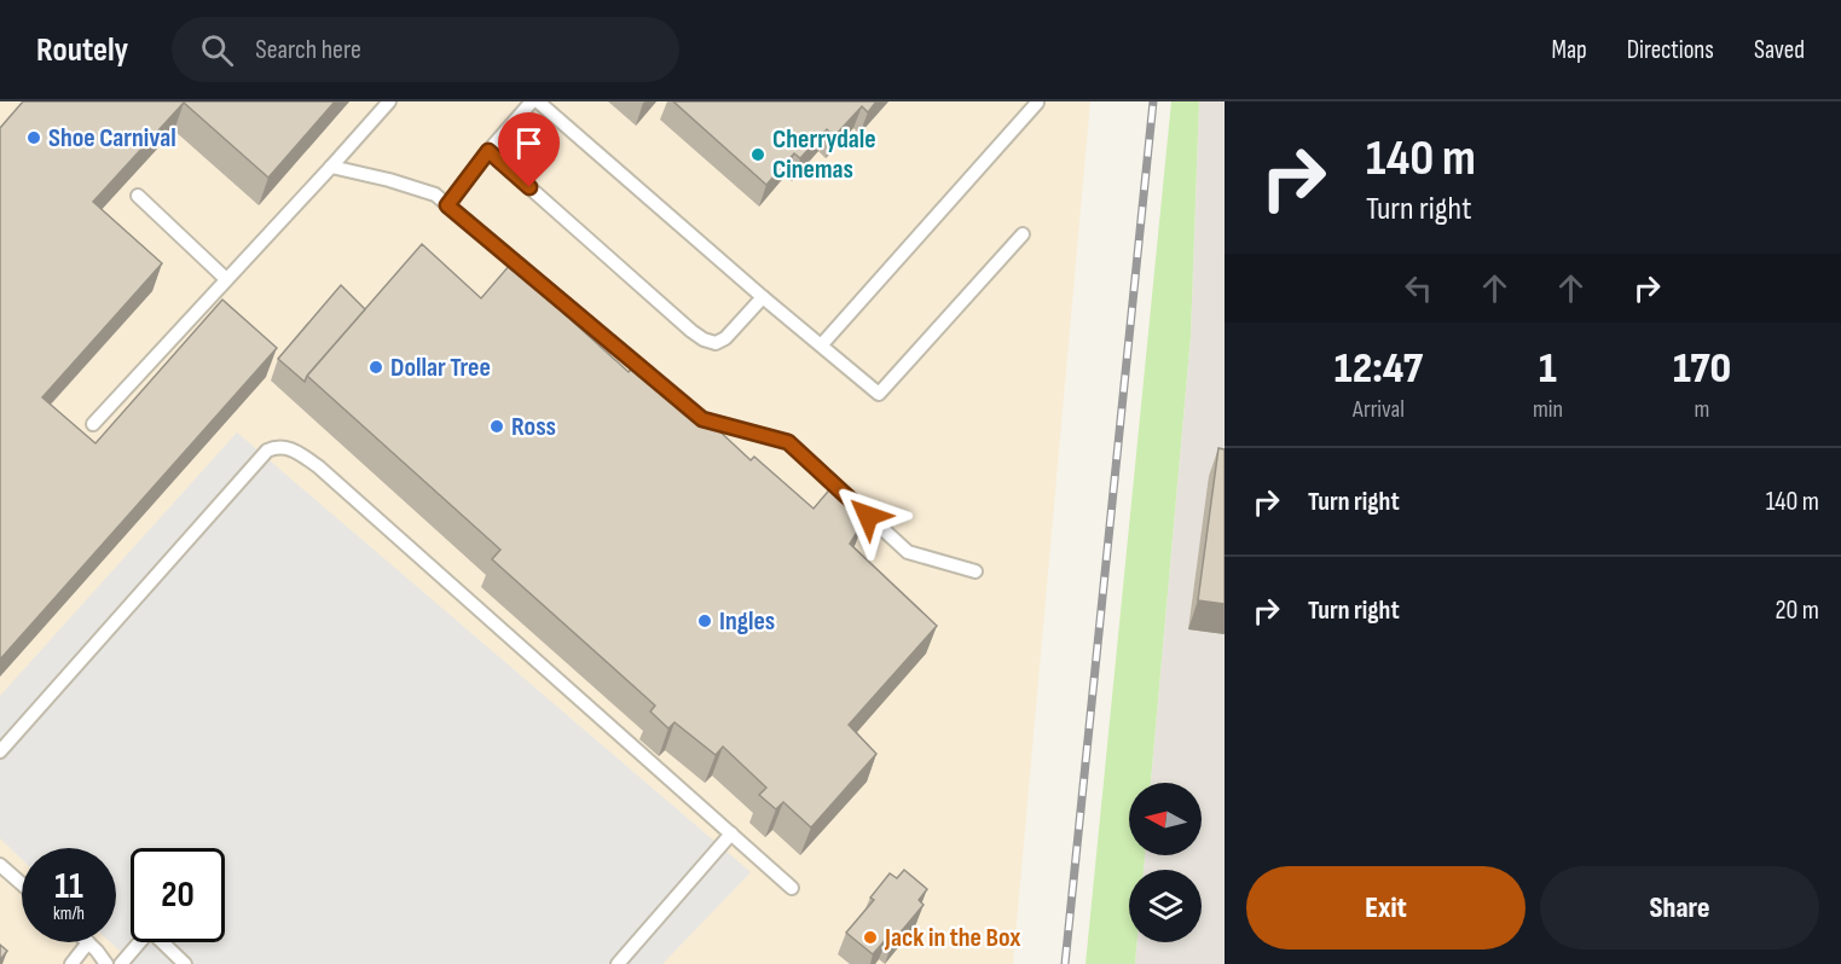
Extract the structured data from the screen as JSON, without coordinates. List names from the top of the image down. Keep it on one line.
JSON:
{"places":["Shoe Carnival","Cherrydale Cinemas","Dollar Tree","Ross","Ingles","Jack in the Box"],"north":"left","page":{"header":"Routely","search":"Search here","nav":["Map","Directions","Saved"],"turn":["140 m","Turn right"],"eta":["12:47","Arrival","1","min","170","m"],"list":[{"name":"Turn right","value":"140 m"},{"name":"Turn right","value":"20 m"}],"speed":"11 km/h","limit":"20","buttons":["Exit","Share"]}}
